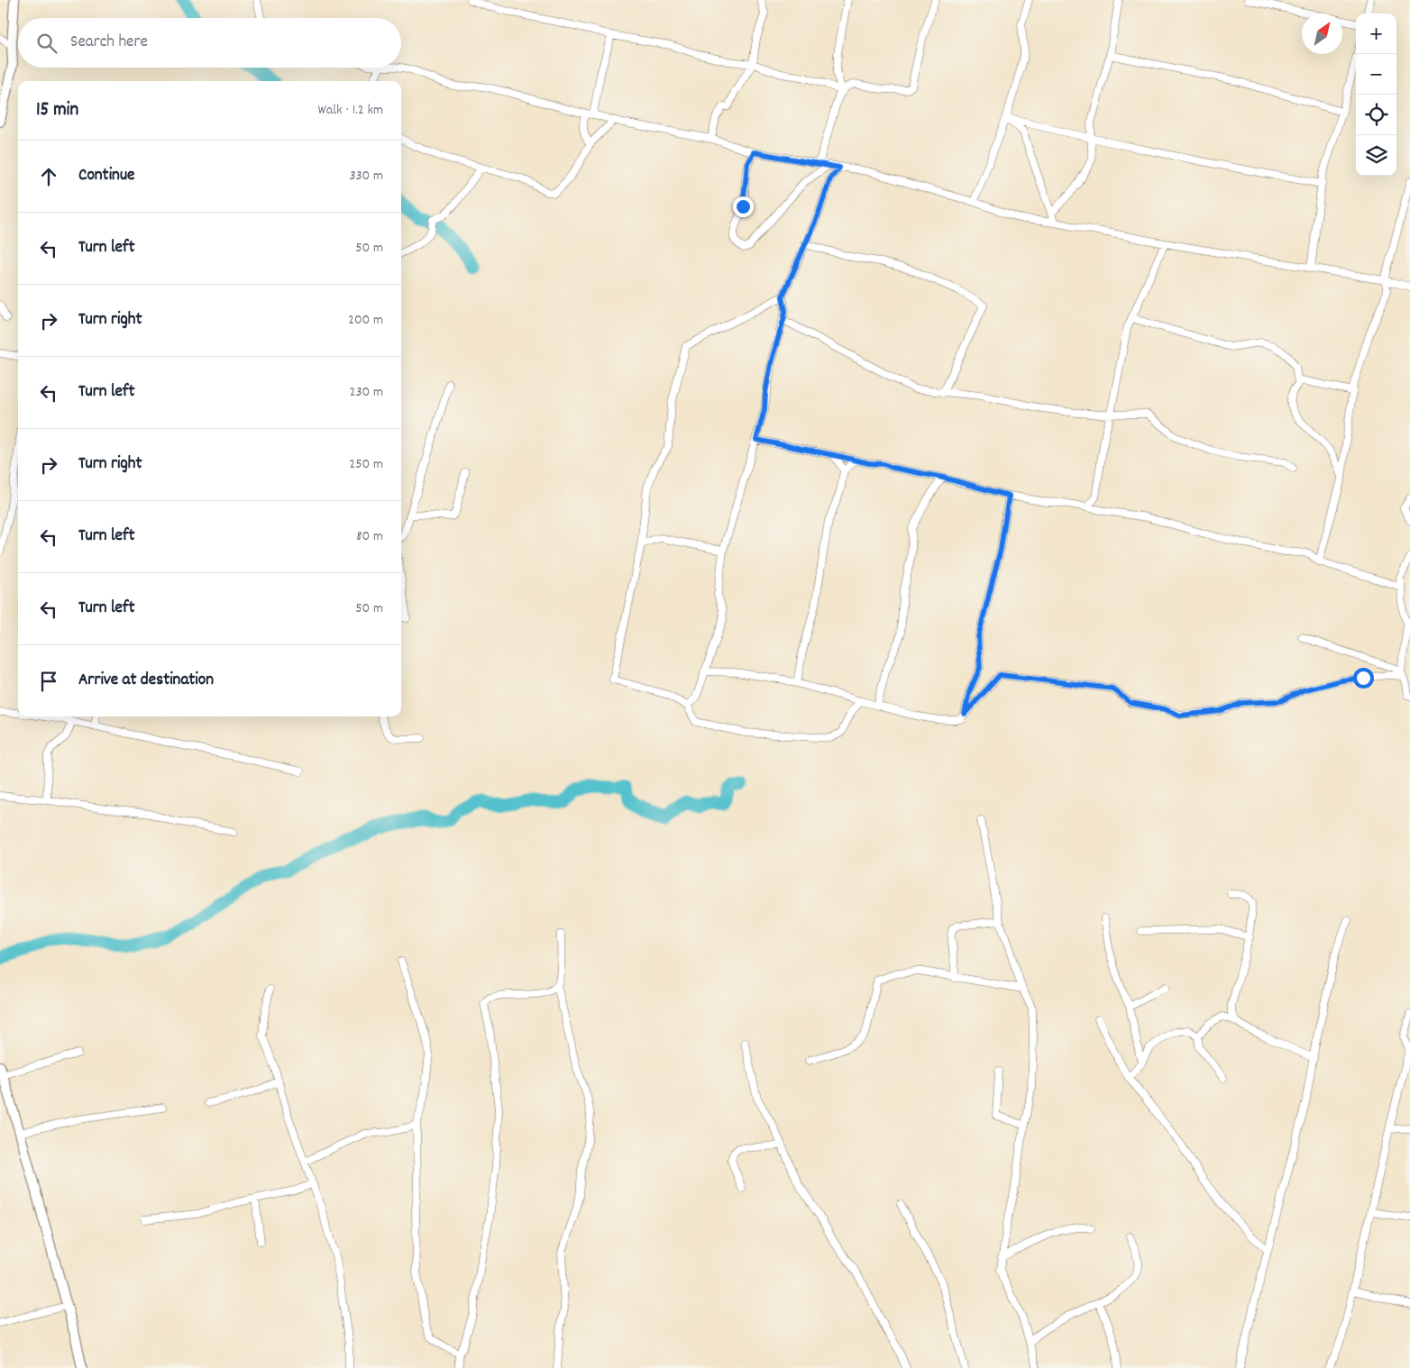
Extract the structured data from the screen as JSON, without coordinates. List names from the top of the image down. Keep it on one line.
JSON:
{"north":"top right","page":{"map_buttons":["+","−"],"search":"Search here","heading":["15 min","Walk · 1.2 km"],"list":[["Continue","330 m"],["Turn left","50 m"],["Turn right","200 m"],["Turn left","230 m"],["Turn right","250 m"],["Turn left","80 m"],["Turn left","50 m"],"Arrive at destination"]}}
